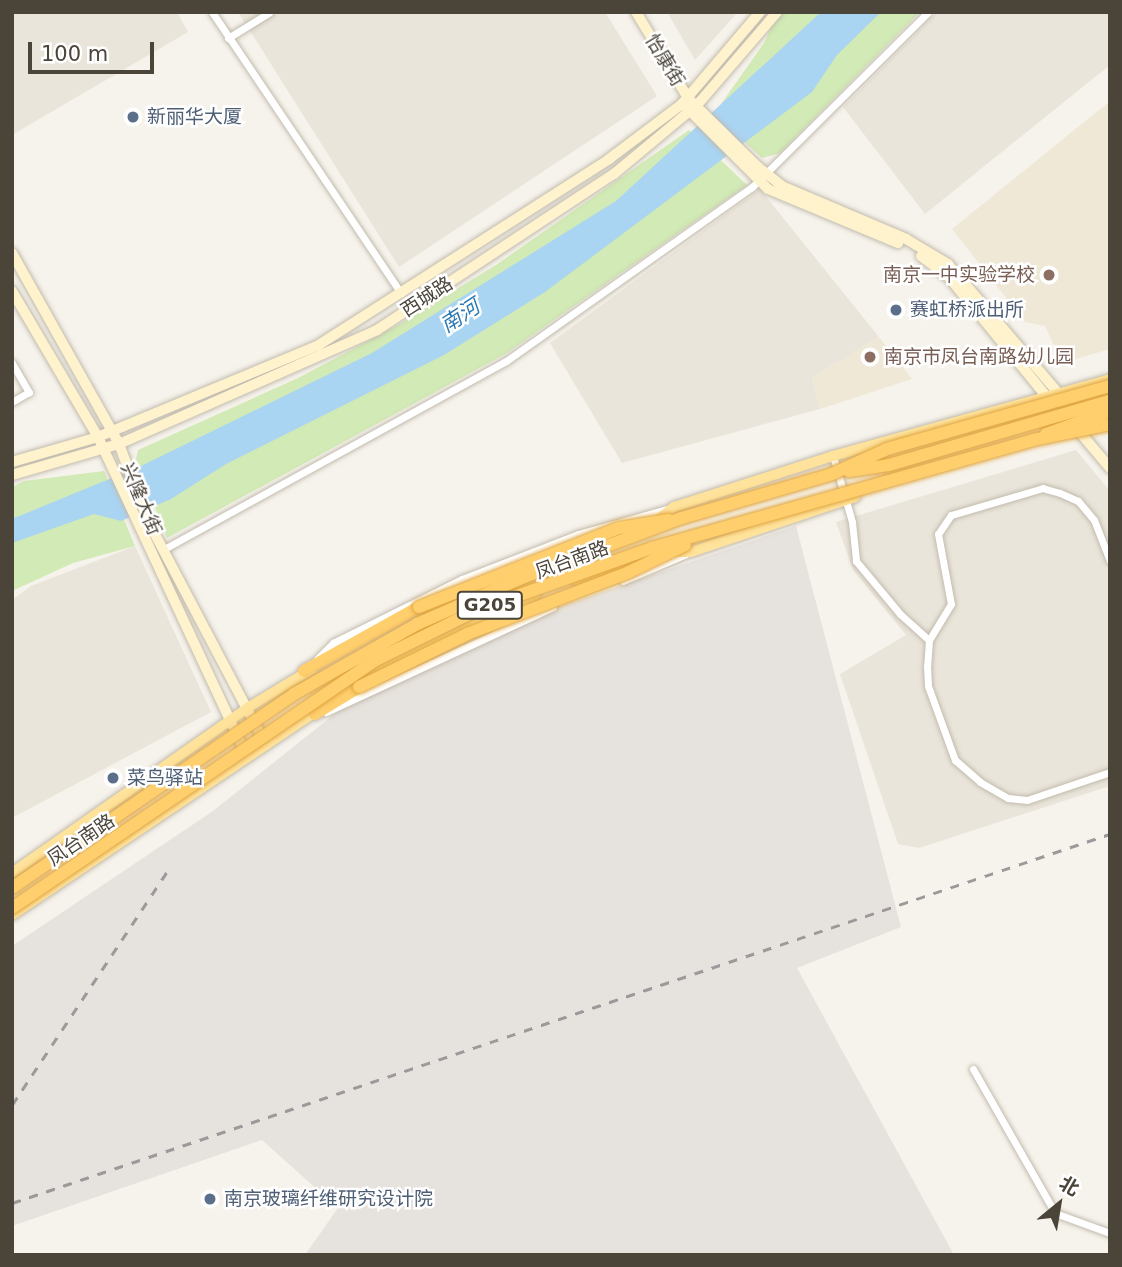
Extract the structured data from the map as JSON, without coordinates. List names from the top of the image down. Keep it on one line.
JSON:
{"streets":{"highway":["凤台南路","G205"],"main road":["怡康街","西城路","兴隆大街"]},"crossings":[["怡康街","西城路"],["西城路","兴隆大街"],["兴隆大街","凤台南路"]],"water":["南河"],"places":["新丽华大厦","南京一中实验学校","赛虹桥派出所","南京市凤台南路幼儿园","菜鸟驿站","南京玻璃纤维研究设计院"],"scale_bar":"100 m","north":"top right"}
